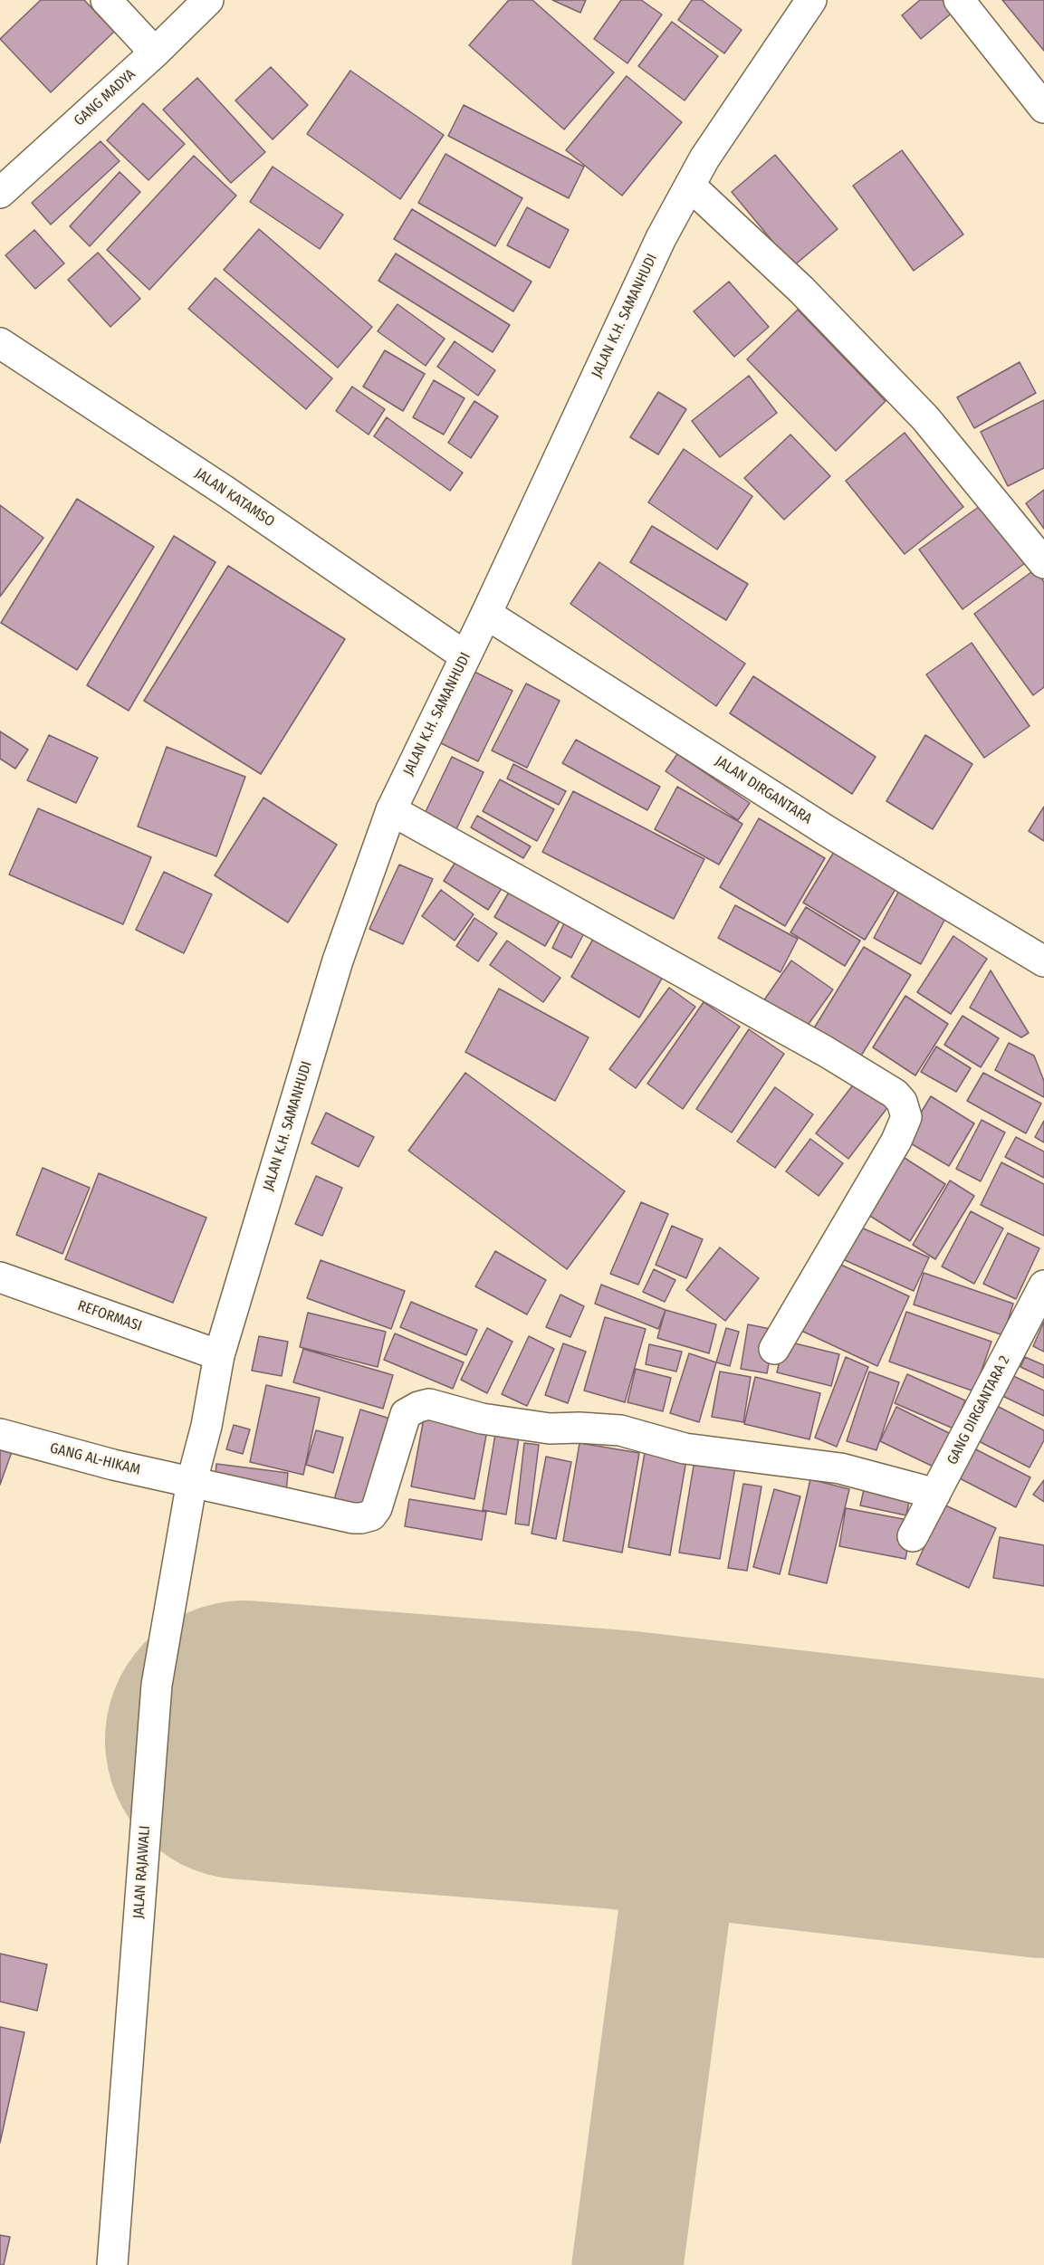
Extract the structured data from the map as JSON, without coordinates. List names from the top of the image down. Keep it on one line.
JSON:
{"streets":{"street":["GANG MADYA","JALAN K.H. SAMANHUDI","JALAN KATAMSO","JALAN DIRGANTARA","REFORMASI","GANG DIRGANTARA 2","GANG AL-HIKAM","JALAN RAJAWALI"]},"crossings":[["JALAN K.H. SAMANHUDI","JALAN KATAMSO"],["JALAN K.H. SAMANHUDI","JALAN DIRGANTARA"],["JALAN K.H. SAMANHUDI","REFORMASI"],["JALAN K.H. SAMANHUDI","GANG AL-HIKAM"],["JALAN K.H. SAMANHUDI","JALAN RAJAWALI"],["GANG DIRGANTARA 2","GANG AL-HIKAM"],["GANG AL-HIKAM","JALAN RAJAWALI"]]}
